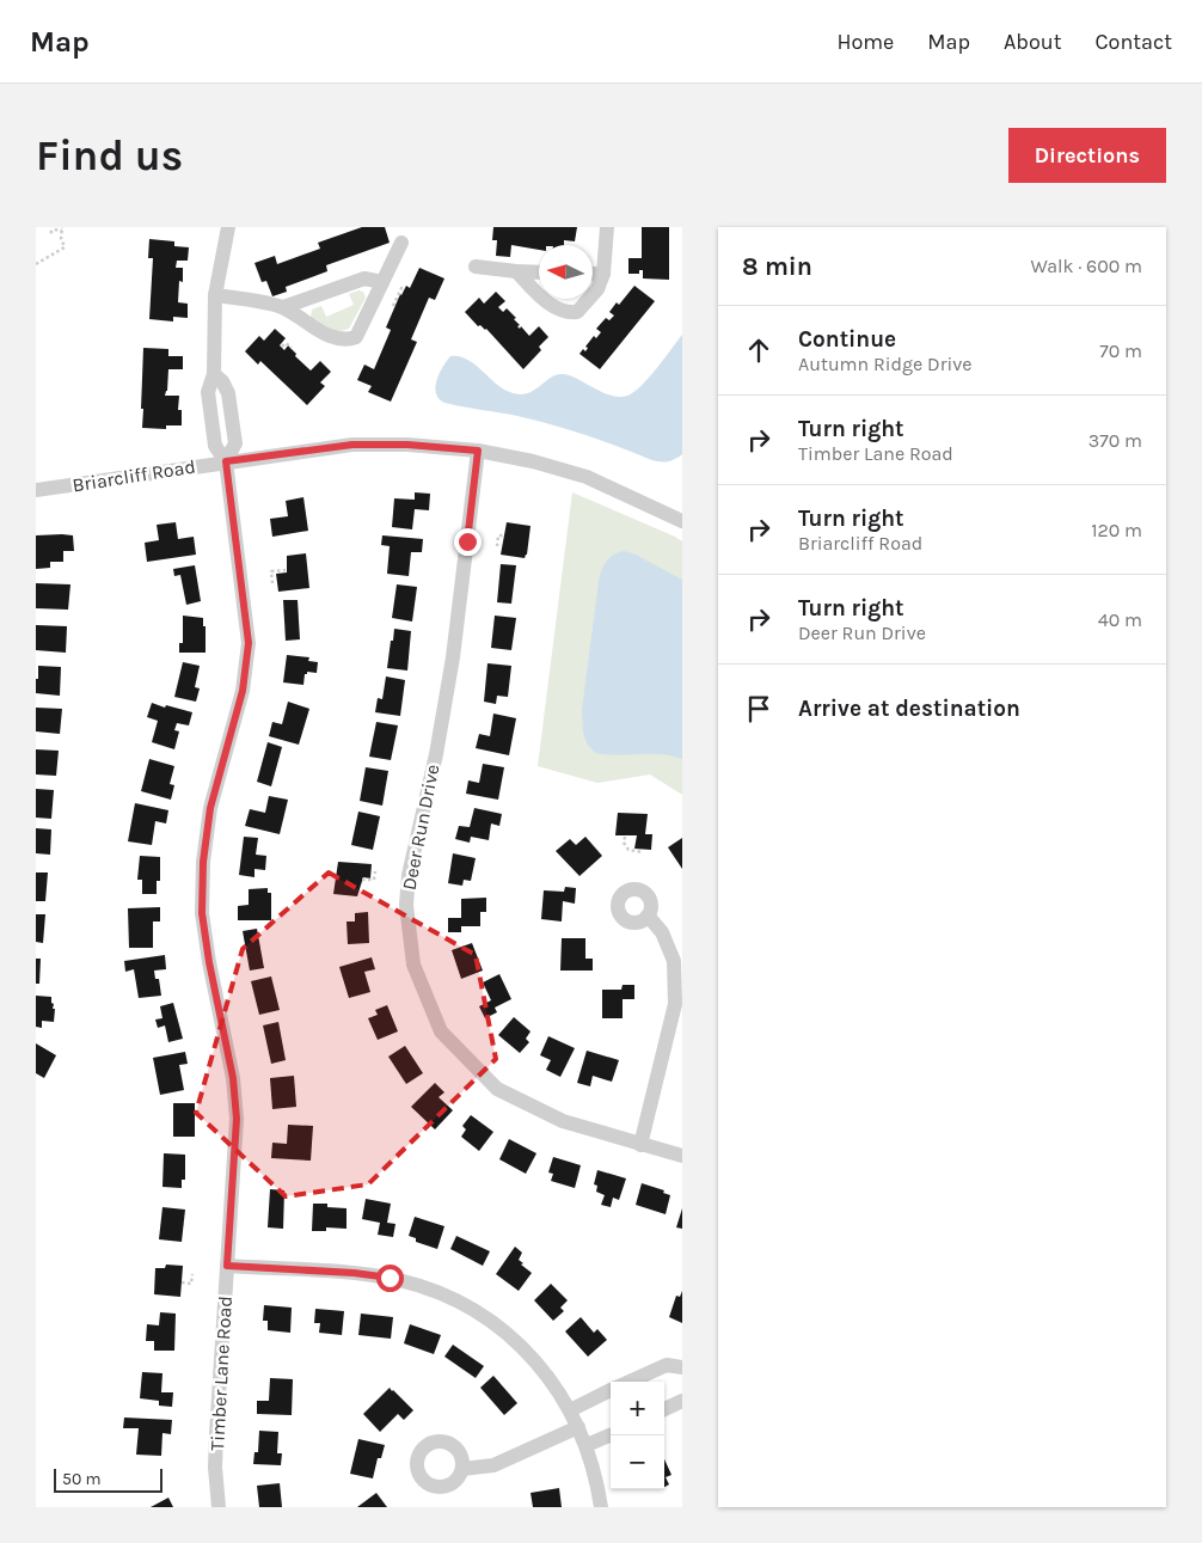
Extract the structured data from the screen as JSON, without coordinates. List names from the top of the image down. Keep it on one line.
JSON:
{"streets":{"street":["Briarcliff Road","Deer Run Drive","Timber Lane Road"]},"crossings":[["Briarcliff Road","Deer Run Drive"],["Briarcliff Road","Timber Lane Road"]],"scale_bar":"50 m","north":"left","page":{"header":"Map","nav":["Home","Map","About","Contact"],"buttons":"Directions","title":"Find us","heading":["8 min","Walk · 600 m"],"list":[["Continue","Autumn Ridge Drive","70 m"],["Turn right","Timber Lane Road","370 m"],["Turn right","Briarcliff Road","120 m"],["Turn right","Deer Run Drive","40 m"],"Arrive at destination"],"map_buttons":["+","−"],"scale":"50 m"}}
